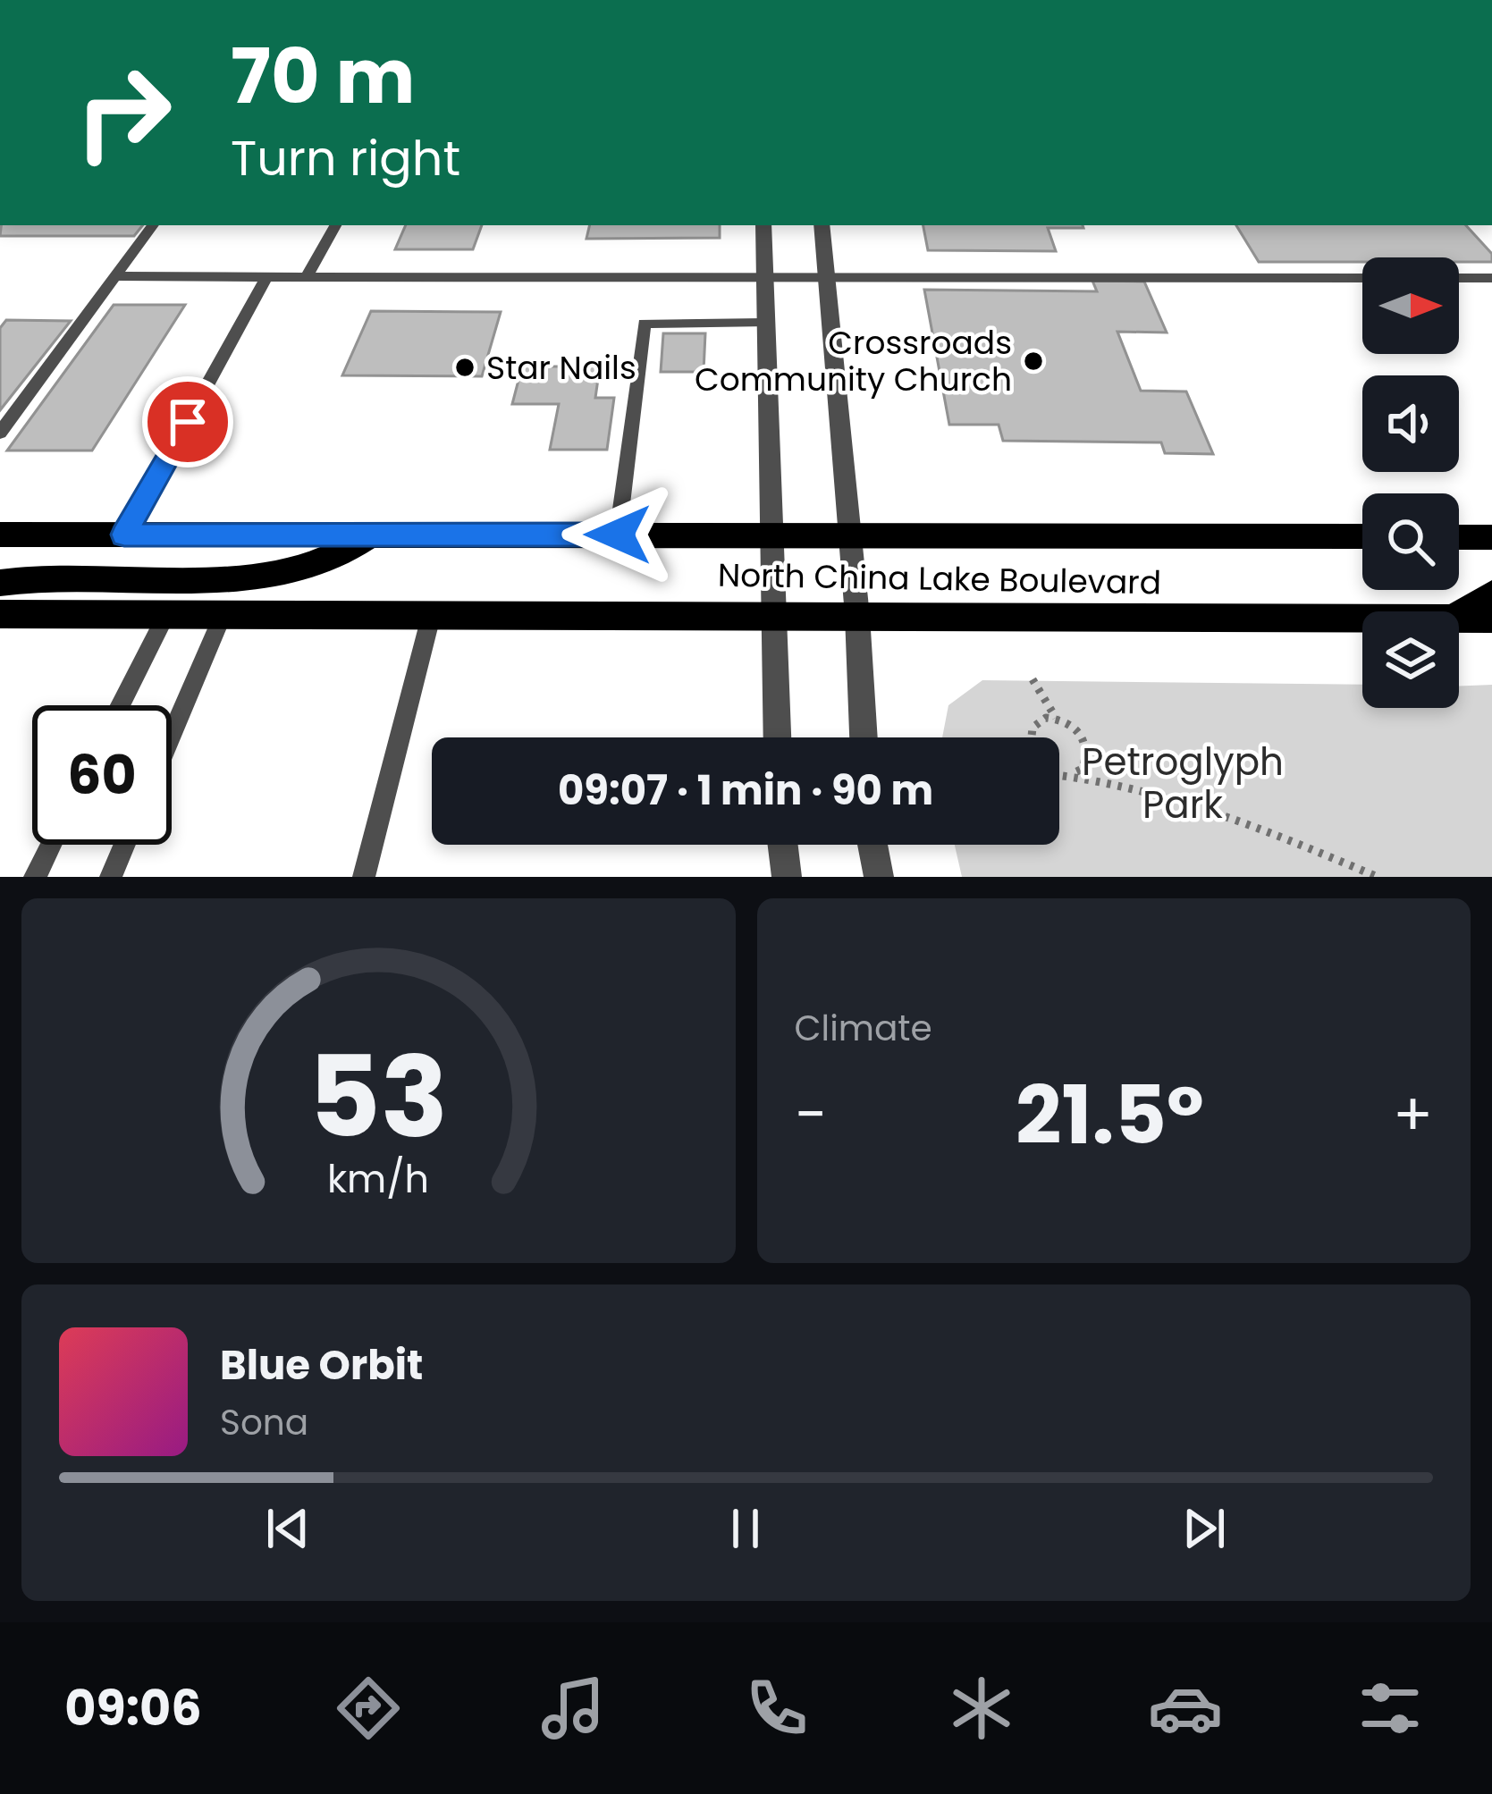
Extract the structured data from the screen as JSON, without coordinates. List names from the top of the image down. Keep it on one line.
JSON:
{"streets":{"main road":["North China Lake Boulevard"]},"parks":["Petroglyph Park"],"places":["Crossroads Community Church","Star Nails"],"north":"right","page":{"turn":["70 m","Turn right"],"limit":"60","trip":"09:07 · 1 min · 90 m","tile":"Climate","heat":["−","21.5°","+"],"song":["Blue Orbit","Sona"],"tabs":"09:06","gauge":["53","km/h"]}}
